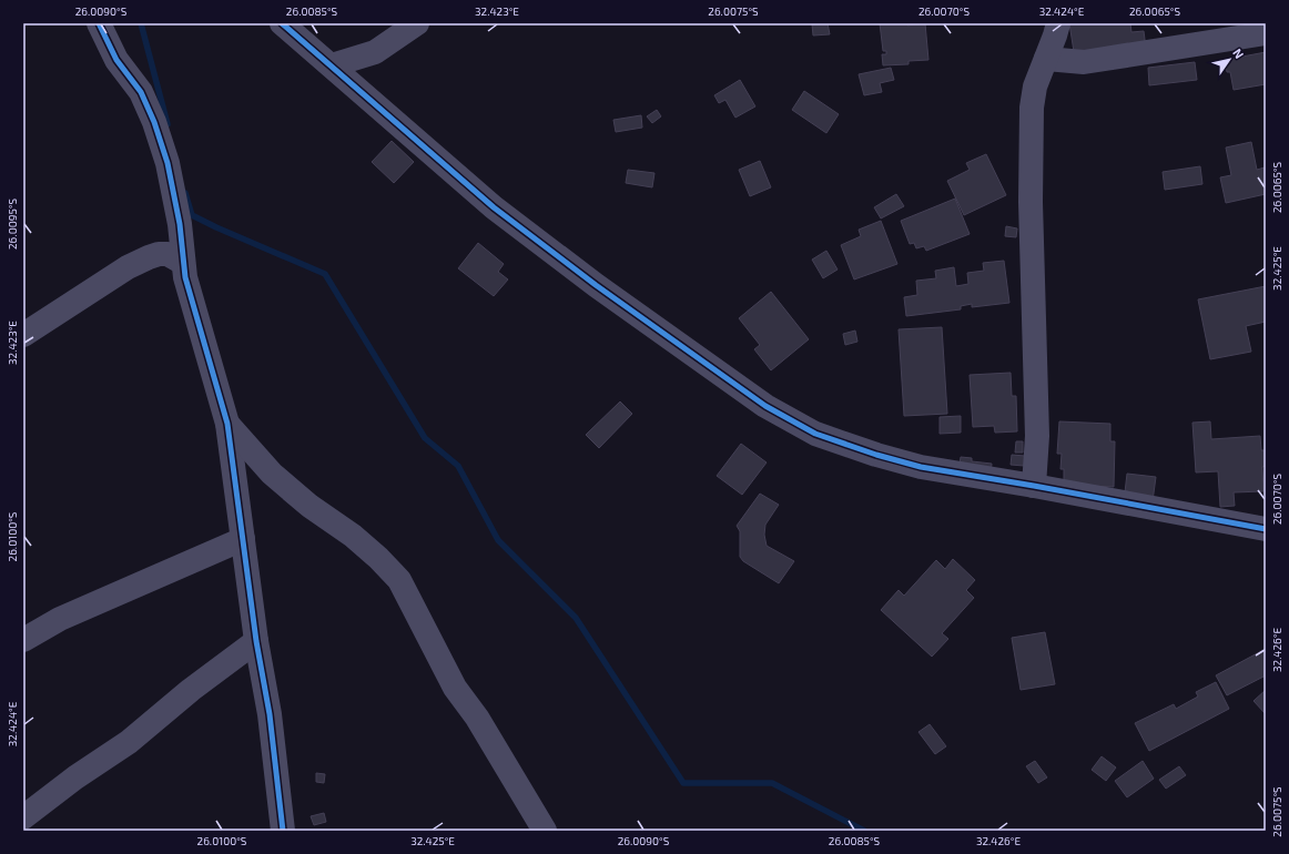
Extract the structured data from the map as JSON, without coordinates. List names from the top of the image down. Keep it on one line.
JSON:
{"north":"top right","coordinates":["26.0090°S","26.0085°S","32.423°E","26.0075°S","26.0070°S","32.424°E","26.0065°S","26.0095°S","32.425°E","26.0100°S","32.426°E"]}
